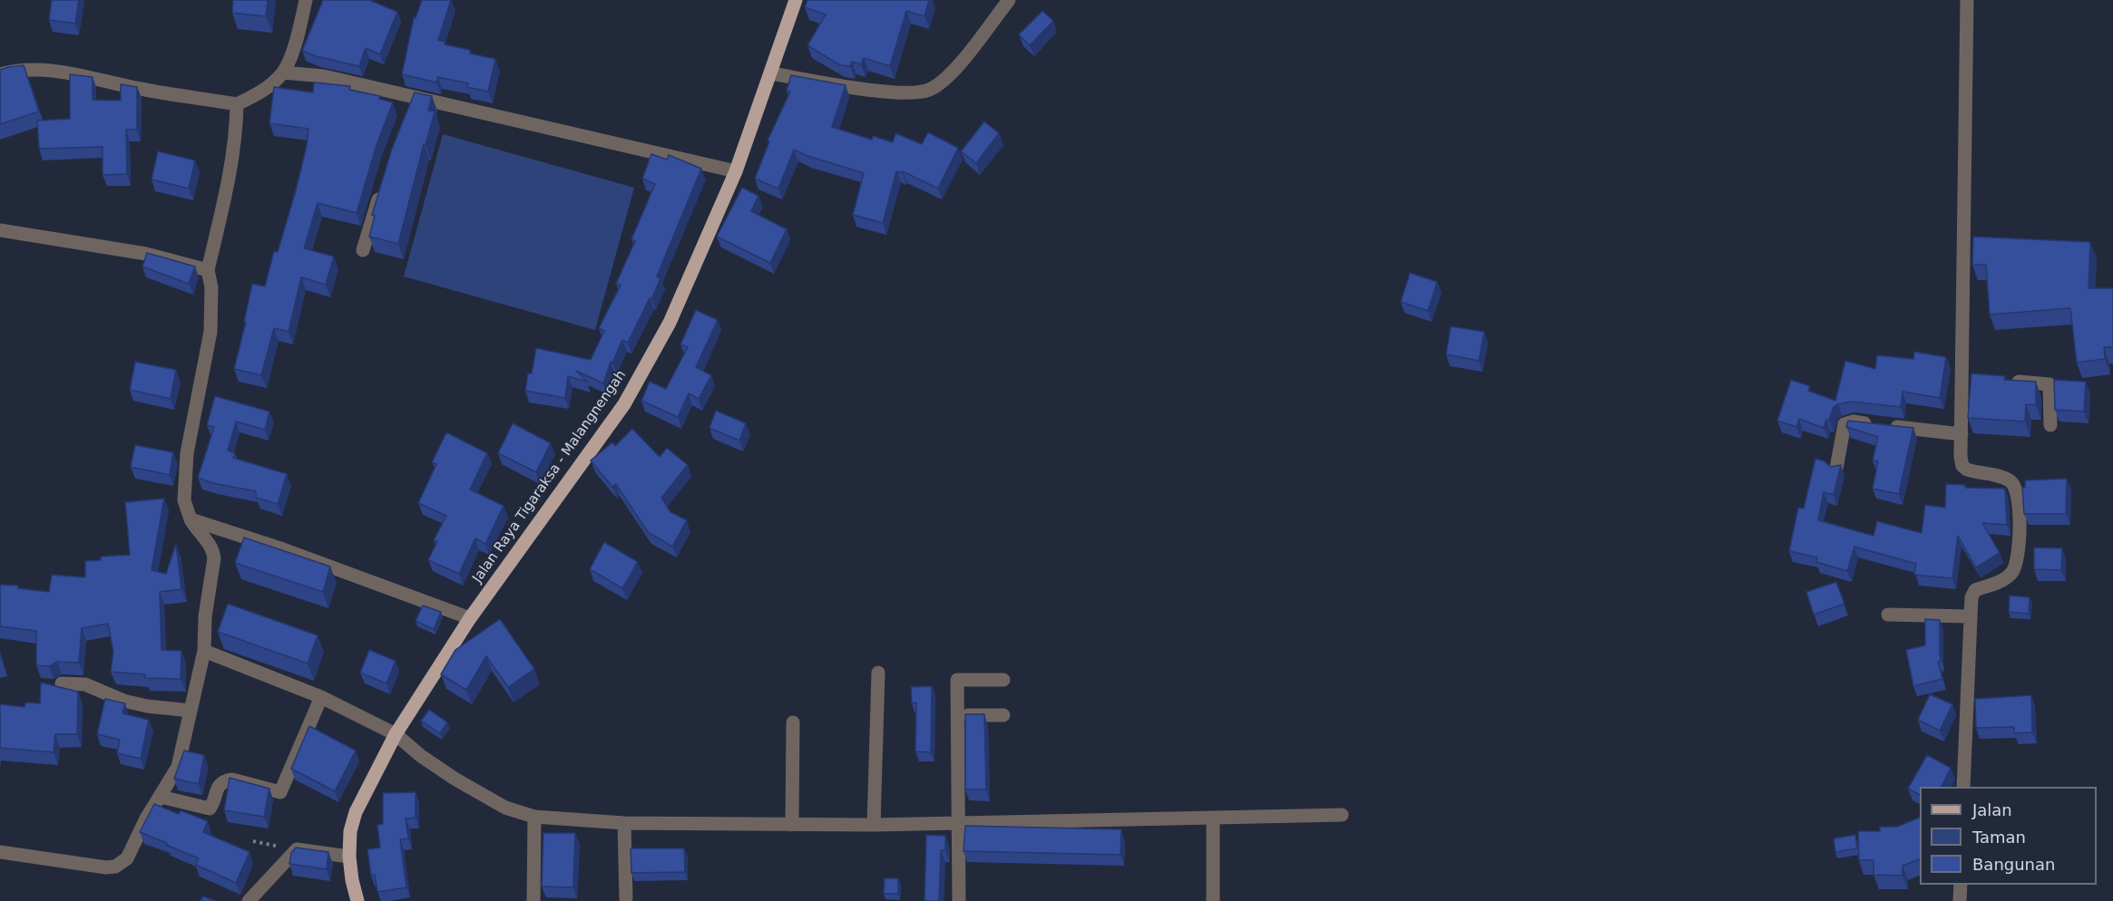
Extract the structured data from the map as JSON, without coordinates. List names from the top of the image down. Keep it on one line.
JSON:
{"streets":{"main road":["Jalan Raya Tigaraksa - Malangnengah"]},"legend":["Jalan","Taman","Bangunan"]}
